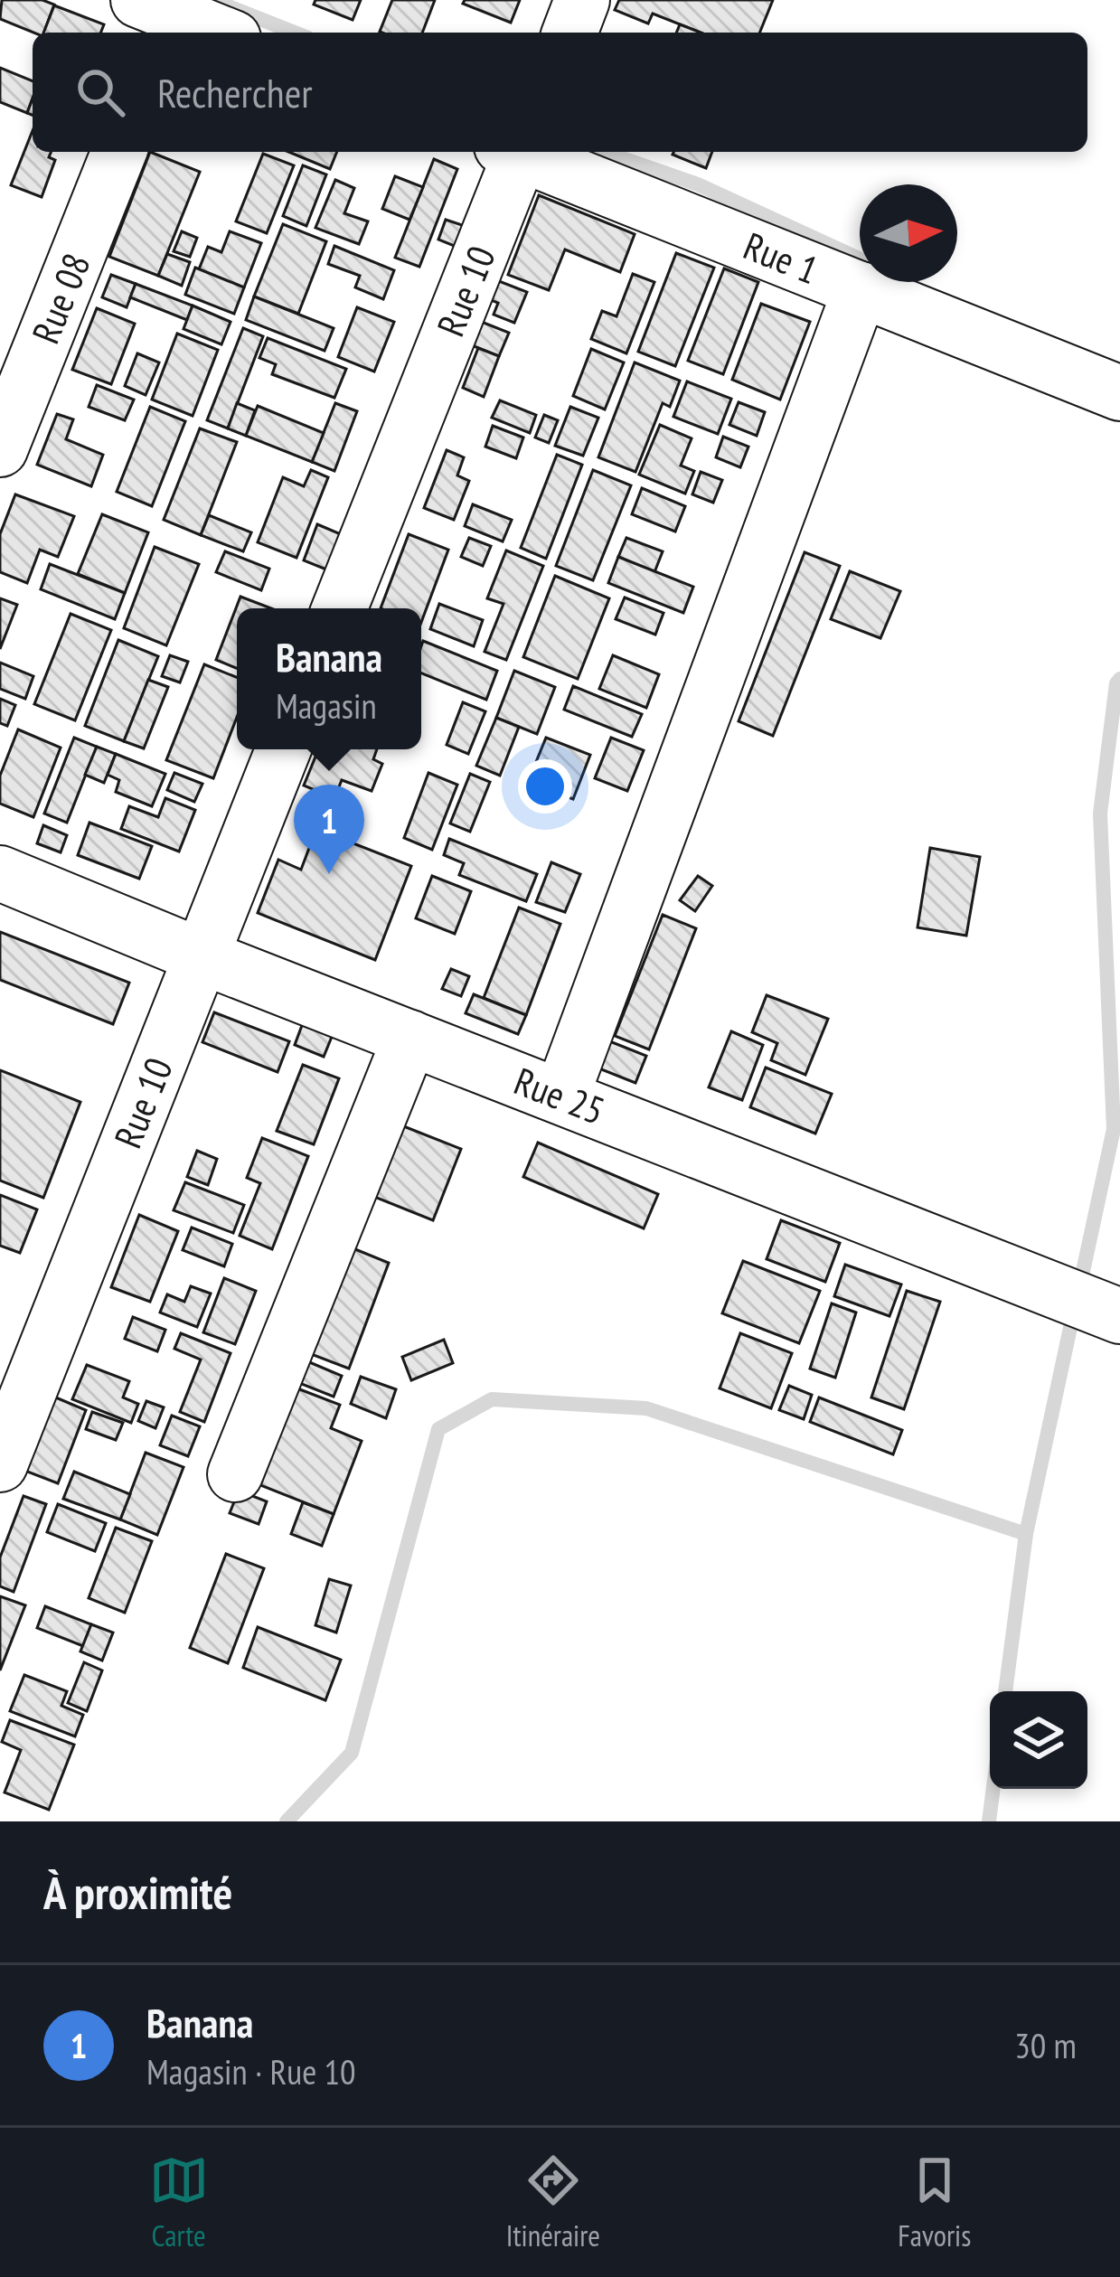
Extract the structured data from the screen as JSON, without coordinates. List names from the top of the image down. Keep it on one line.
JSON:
{"streets":{"street":["Rue 1","Rue 10","Rue 08","Rue 25"]},"crossings":[["Rue 10","Rue 25"]],"north":"right","page":{"search":"Rechercher","popup":["Banana","Magasin"],"pins":"1","heading":"À proximité","list":[{"mark":"1","name":"Banana","note":"Magasin · Rue 10","value":"30 m"}],"nav":["Carte","Itinéraire","Favoris"]}}
